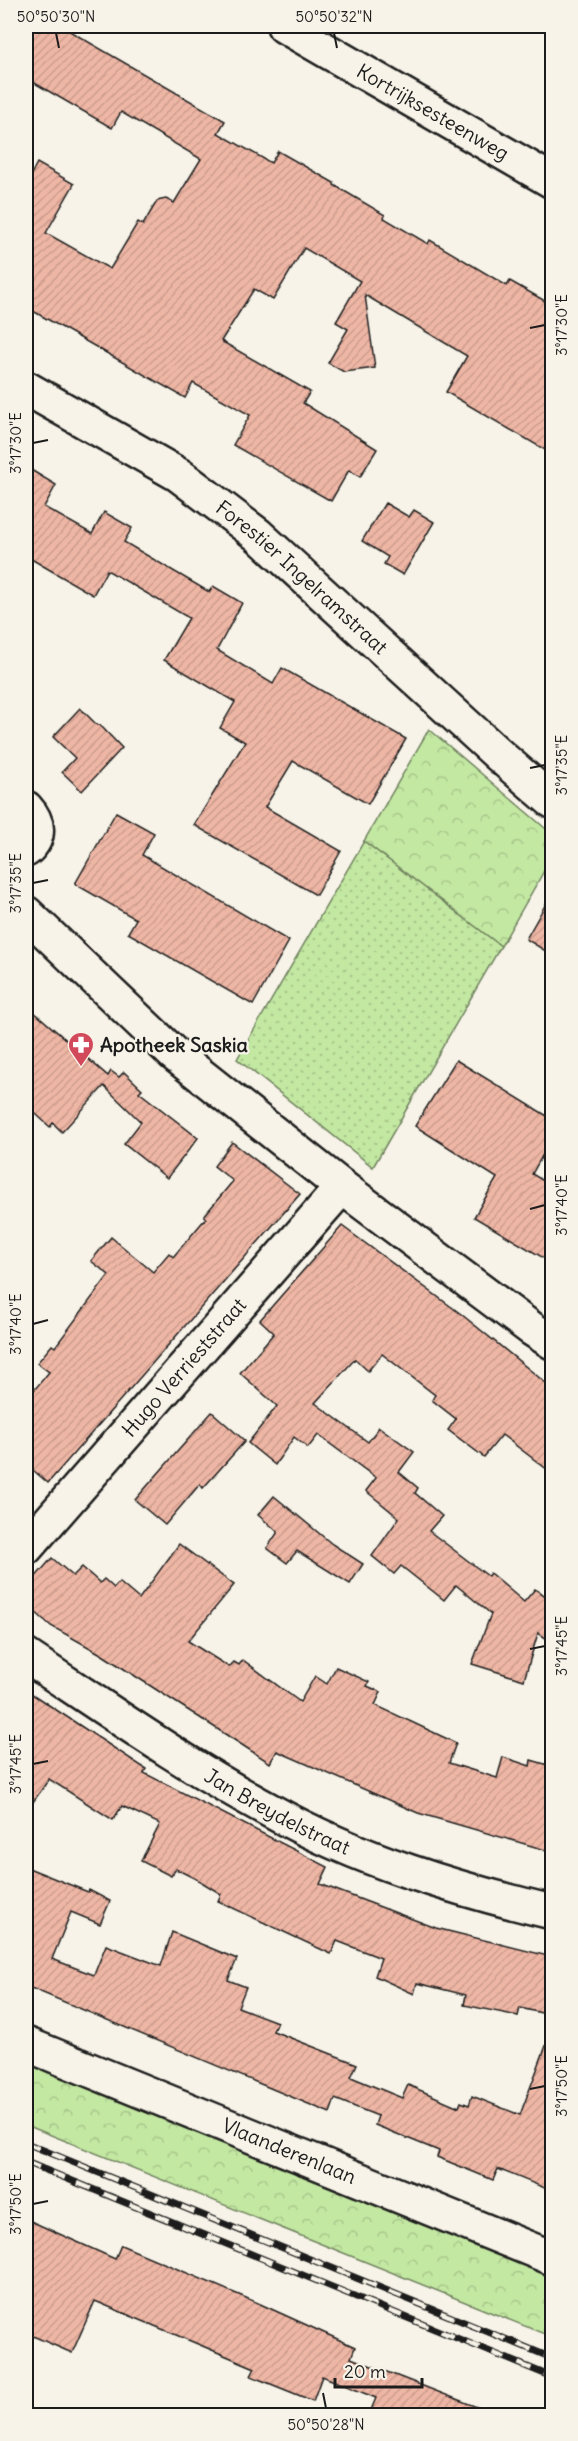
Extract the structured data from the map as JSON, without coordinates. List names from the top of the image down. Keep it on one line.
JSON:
{"streets":{"street":["Kortrijksesteenweg","Forestier Ingelramstraat","Hugo Verrieststraat","Jan Breydelstraat","Vlaanderenlaan"]},"places":{"pharmacy":["Apotheek Saskia"]},"scale_bar":"20 m","coordinates":["50°50'30\"N","50°50'32\"N","3°17'30\"E","3°17'35\"E","3°17'40\"E","3°17'45\"E","3°17'50\"E","50°50'28\"N"]}
